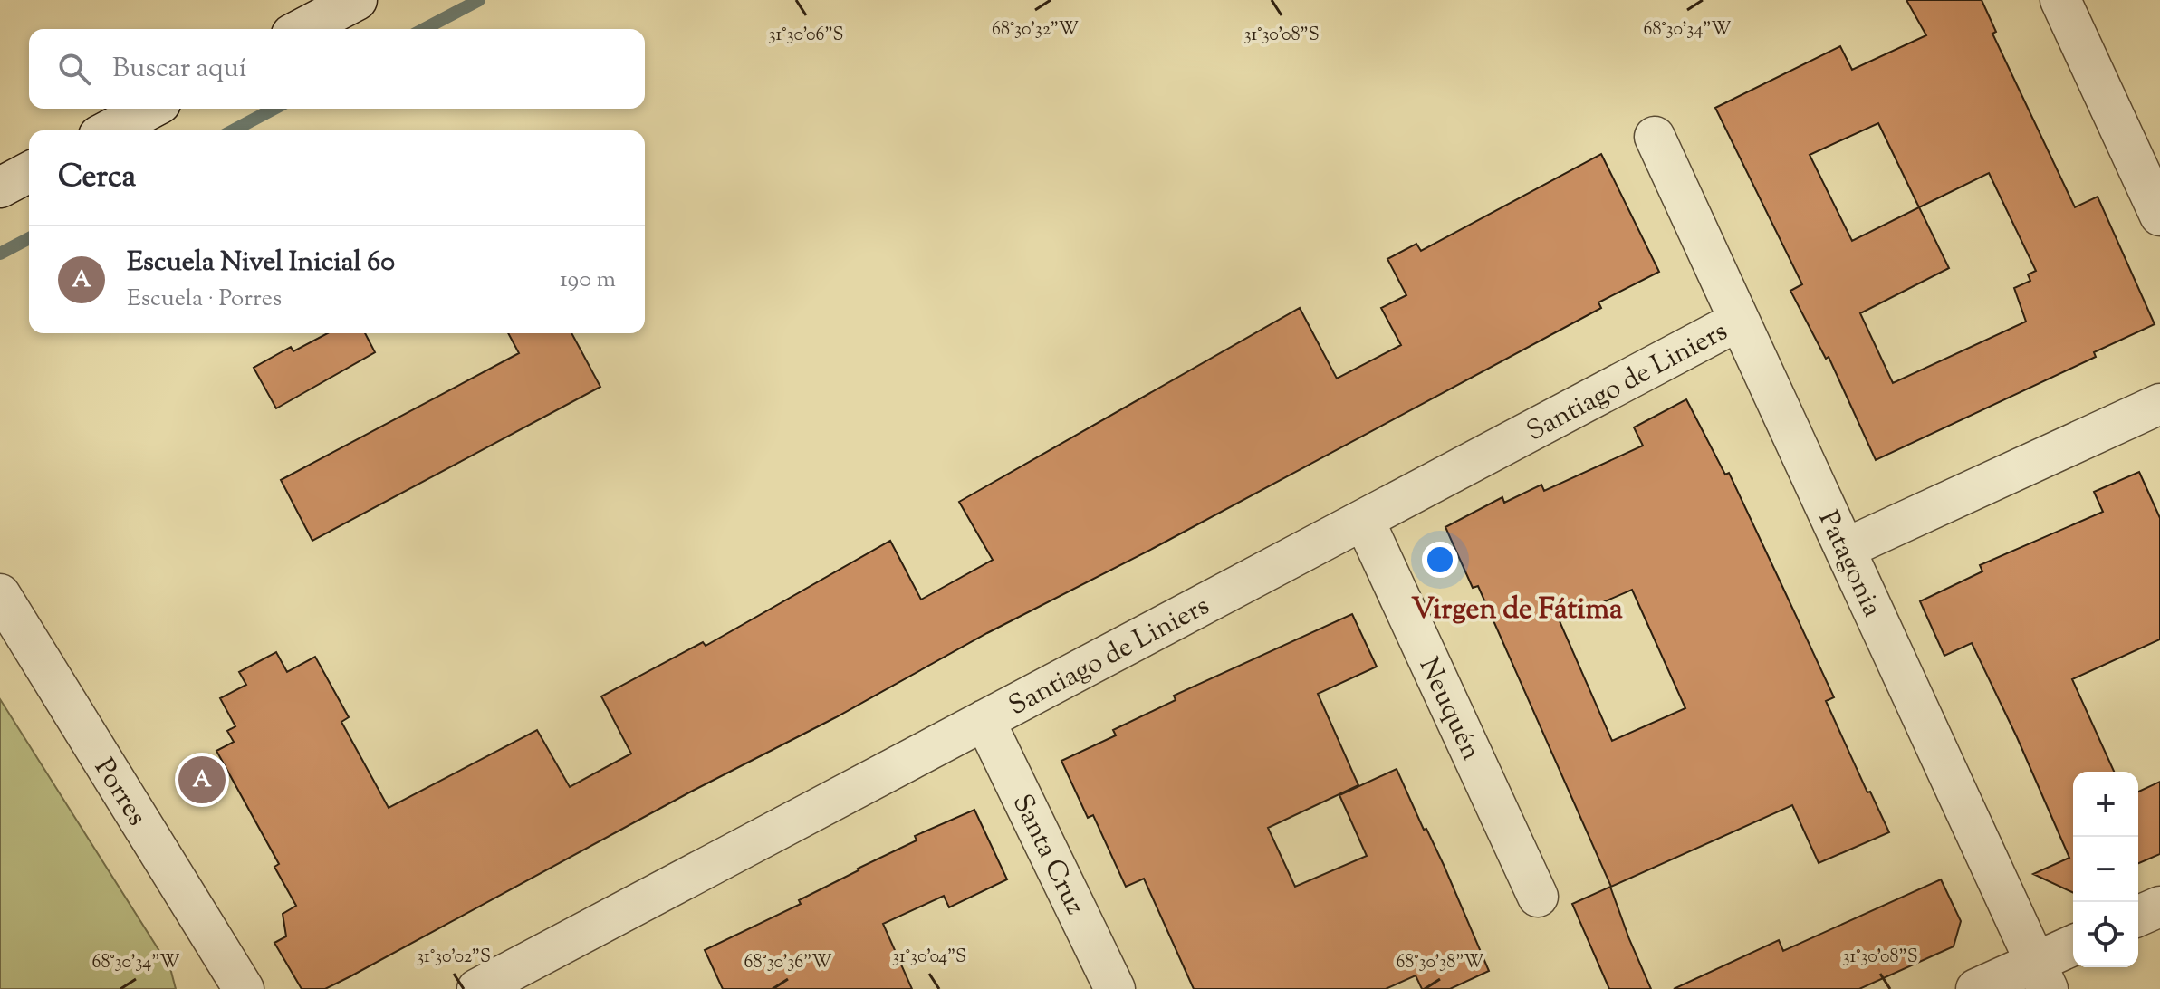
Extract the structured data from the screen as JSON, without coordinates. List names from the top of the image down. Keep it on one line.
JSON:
{"streets":{"street":["Santiago de Liniers","Patagonia","Neuquén","Porres","Santa Cruz"]},"crossings":[["Santiago de Liniers","Patagonia"],["Santiago de Liniers","Neuquén"],["Santiago de Liniers","Santa Cruz"]],"districts":["Virgen de Fátima"],"page":{"search":"Buscar aquí","heading":"Cerca","list":[{"mark":"A","name":"Escuela Nivel Inicial 60","note":"Escuela · Porres","value":"190 m"}],"pins":"A","map_buttons":["+","−"]},"coordinates":["68°30'32\"W","68°30'34\"W","31°30'06\"S","31°30'08\"S","31°30'02\"S","31°30'04\"S","68°30'36\"W","68°30'38\"W"]}
